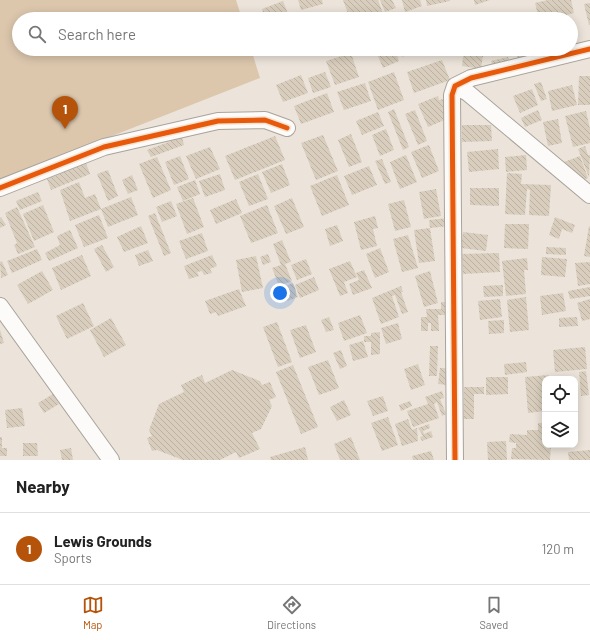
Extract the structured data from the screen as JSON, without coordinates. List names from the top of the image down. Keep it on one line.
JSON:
{"page":{"search":"Search here","pins":"1","heading":"Nearby","list":[{"mark":"1","name":"Lewis Grounds","note":"Sports","value":"120 m"}],"nav":["Map","Directions","Saved"]}}
